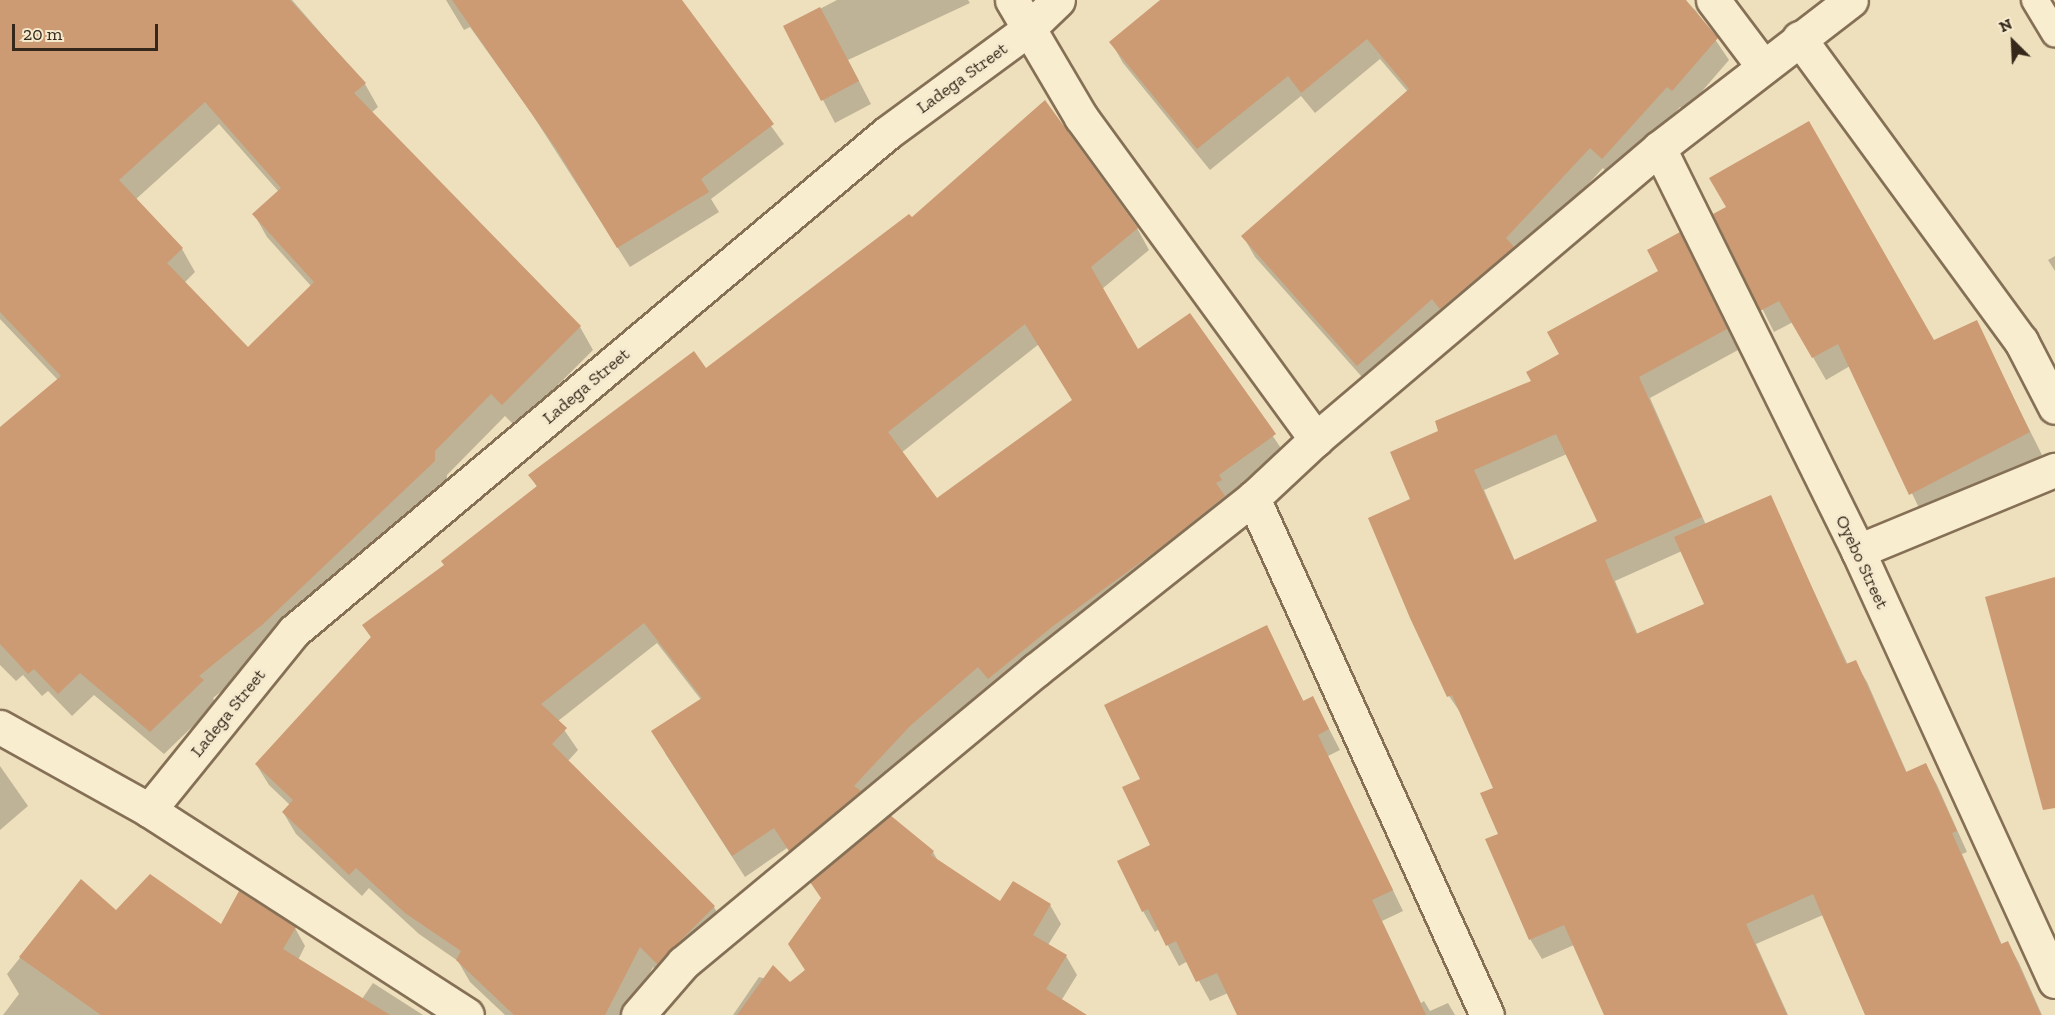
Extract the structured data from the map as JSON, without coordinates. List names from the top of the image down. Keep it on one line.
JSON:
{"streets":{"street":["Ladega Street","Oyebo Street"]},"scale_bar":"20 m","north":"top left"}
